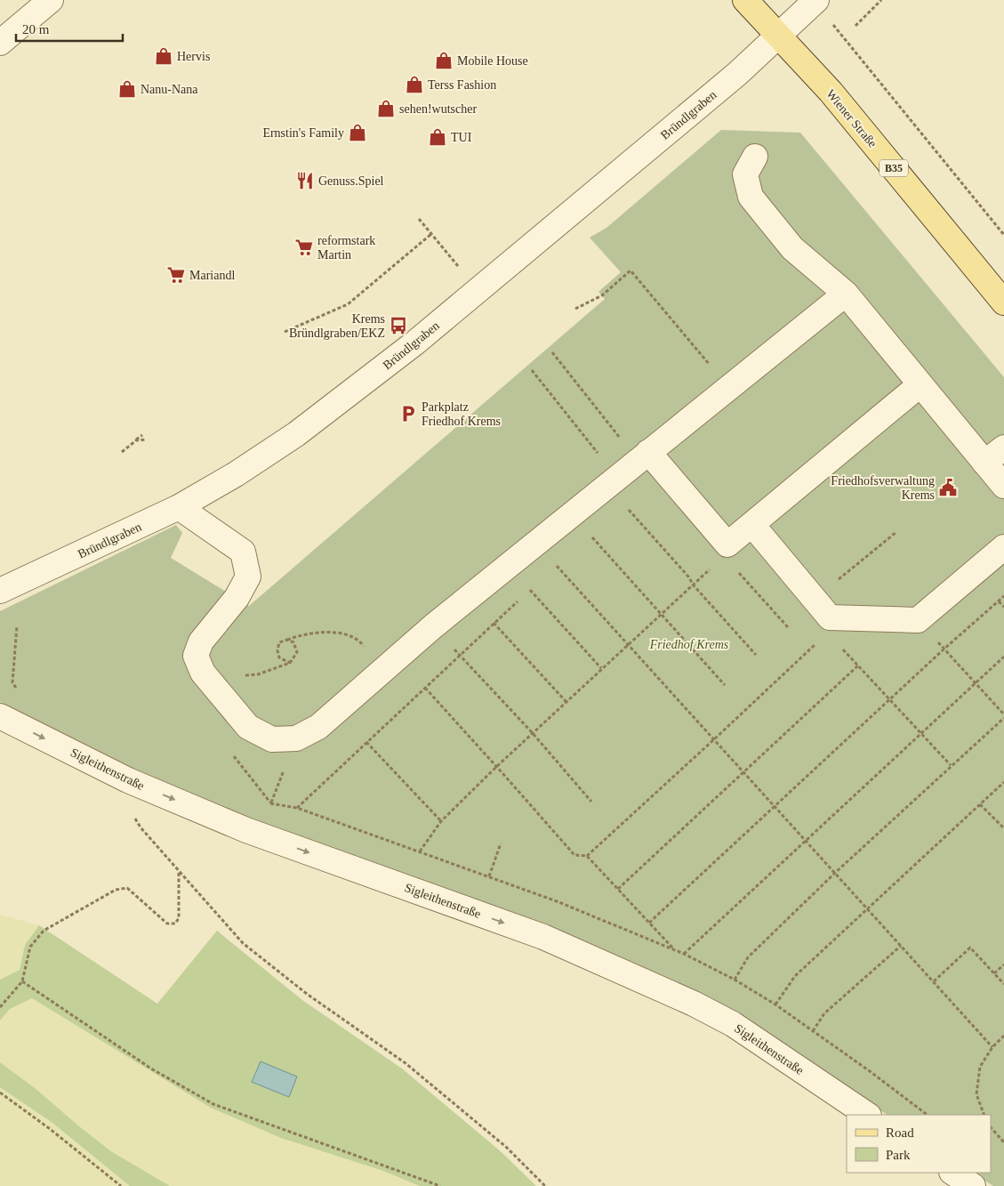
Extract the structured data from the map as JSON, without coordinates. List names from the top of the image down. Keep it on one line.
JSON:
{"streets":{"main road":["Wiener Straße","B35"],"street":["Bründlgraben","Sigleithenstraße"]},"crossings":[["Bründlgraben","Wiener Straße"]],"one_way":["Sigleithenstraße"],"parks":["Friedhof Krems"],"places":{"shop":["Hervis","Mobile House","Terss Fashion","Nanu-Nana","sehen!wutscher","Ernstin's Family","TUI"],"restaurant":["Genuss.Spiel"],"supermarket":["reformstark Martin","Mariandl"],"bus stop":["Krems Bründlgraben/EKZ"],"parking":["Parkplatz Friedhof Krems"],"public building":["Friedhofsverwaltung Krems"]},"legend":["Road","Park"],"scale_bar":"20 m"}
